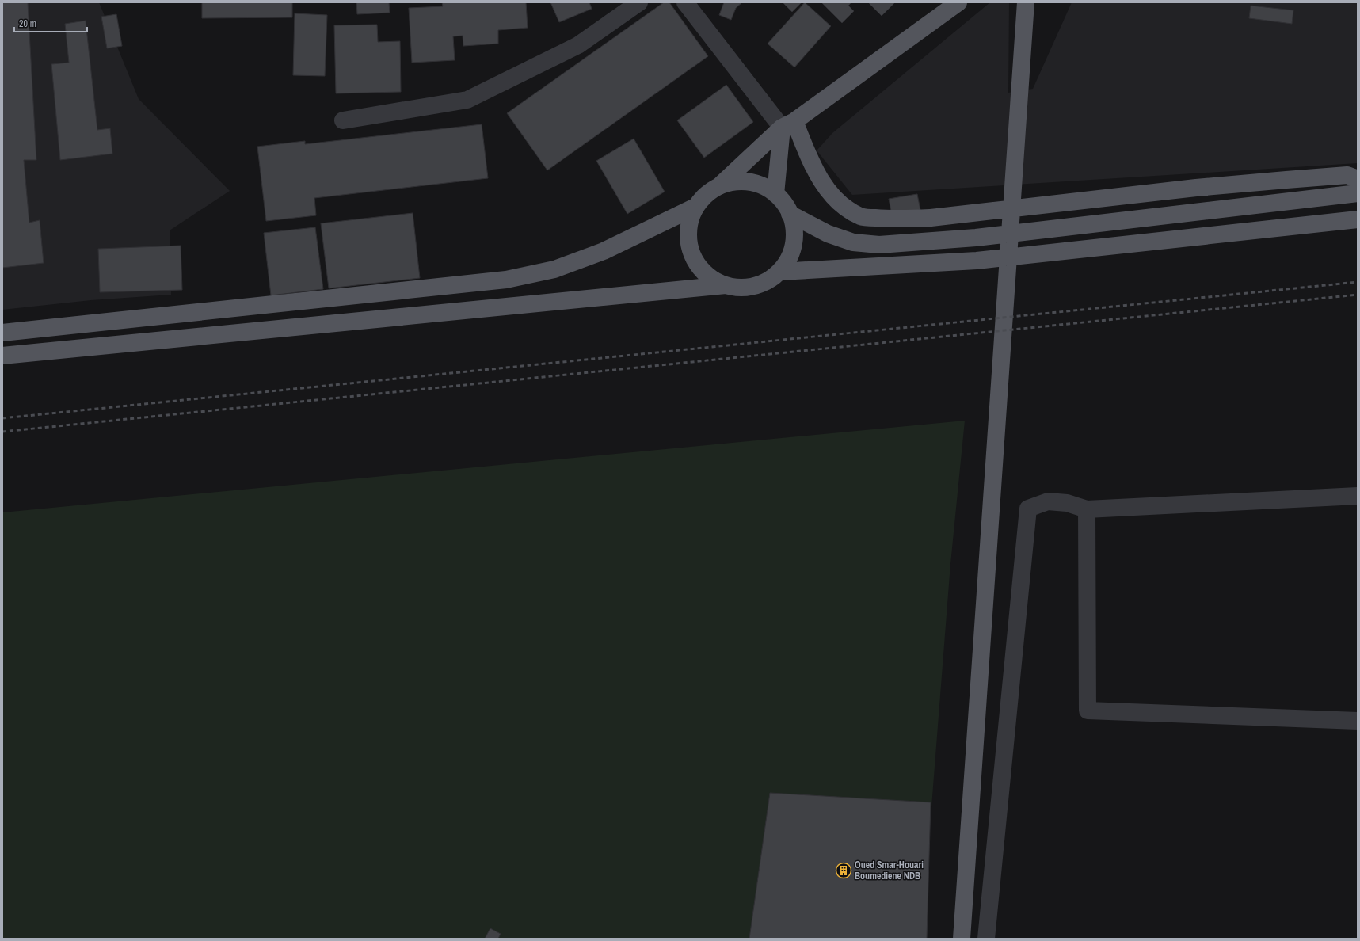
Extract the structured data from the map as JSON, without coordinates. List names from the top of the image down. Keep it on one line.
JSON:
{"places":{"building":["Oued Smar-Houari Boumediene NDB"]},"scale_bar":"20 m"}
